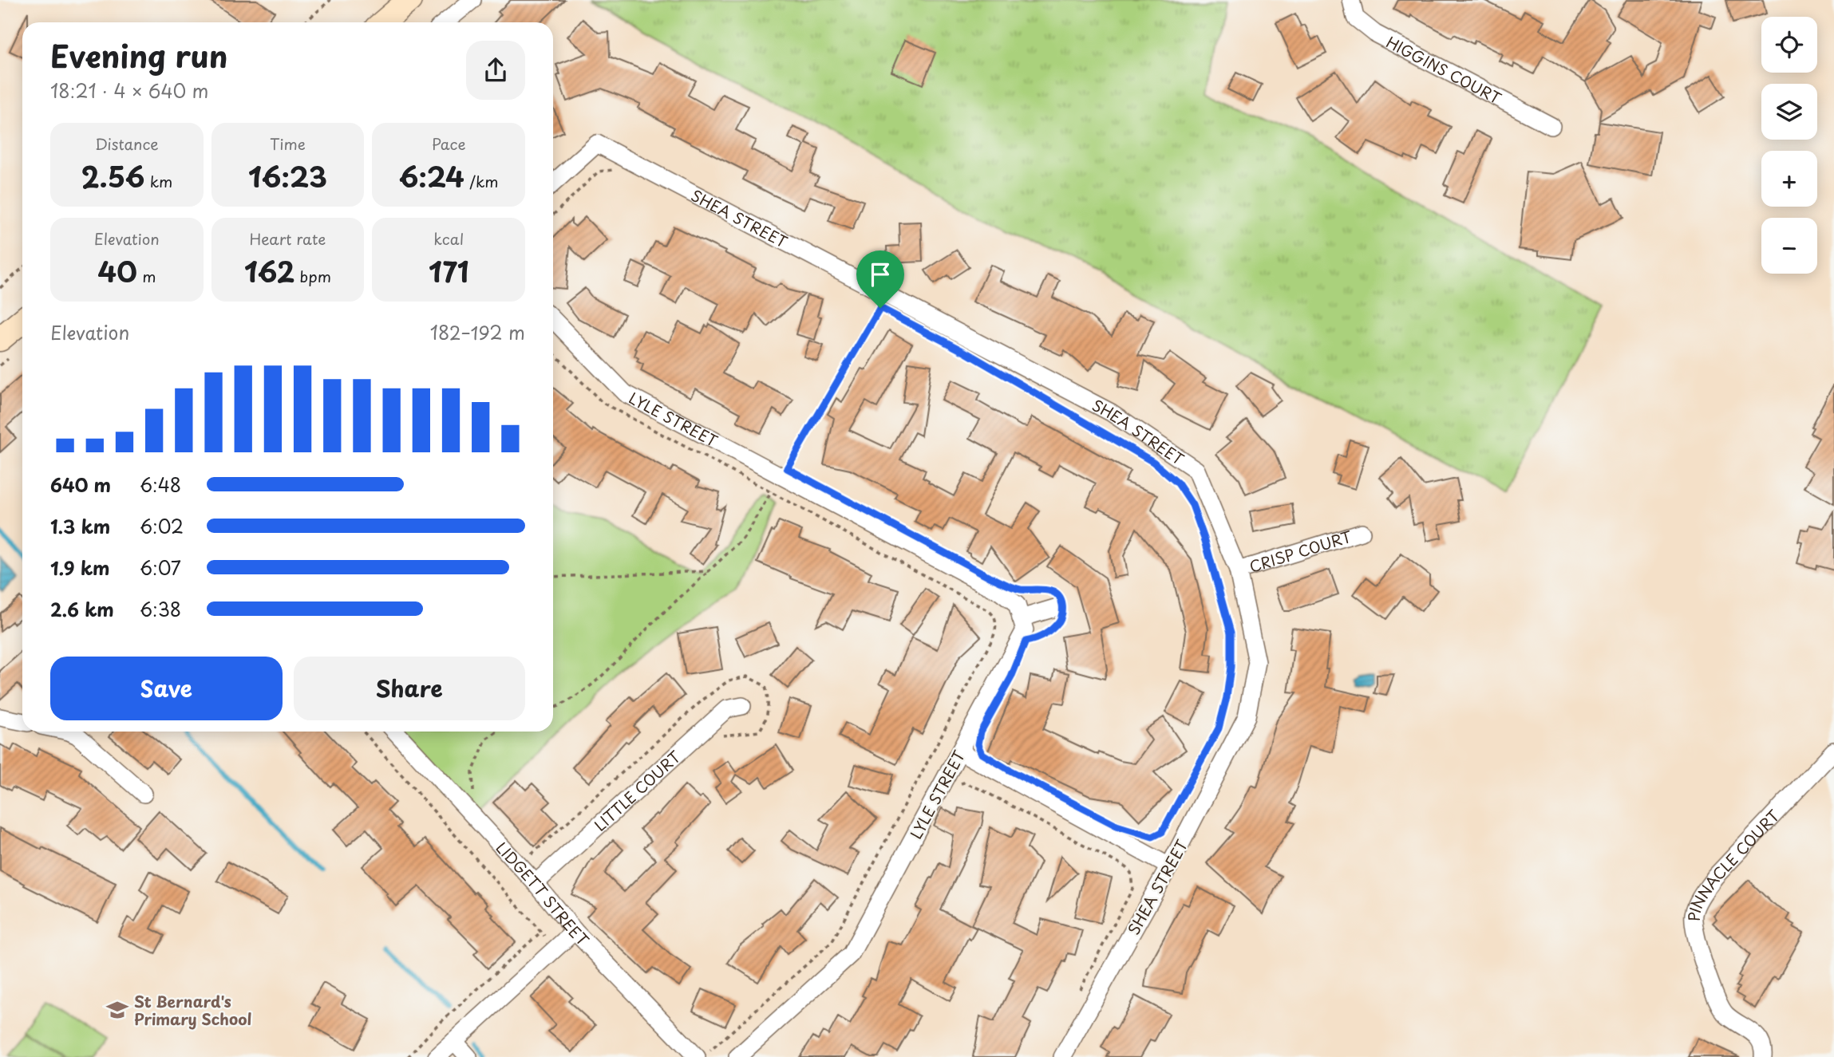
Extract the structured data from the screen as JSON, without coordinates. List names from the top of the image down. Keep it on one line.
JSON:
{"streets":{"street":["HIGGINS COURT","SHEA STREET","LYLE STREET","CRISP COURT","LITTLE COURT","PINNACLE COURT","LIDGETT STREET"]},"crossings":[["SHEA STREET","CRISP COURT"],["LITTLE COURT","LIDGETT STREET"]],"places":{"school or university":["St Bernard's Primary School"]},"page":{"map_buttons":["+","−"],"heading":["Evening run","18:21 · 4 × 640 m"],"stats":[["Distance","2.56 km"],["Time","16:23"],["Pace","6:24 /km"],["Elevation","40 m"],["Heart rate","162 bpm"],["kcal","171"]],"chart":["Elevation","182–192 m"],"list":[{"name":"640 m","note":"6:48"},{"name":"1.3 km","note":"6:02"},{"name":"1.9 km","note":"6:07"},{"name":"2.6 km","note":"6:38"}],"buttons":["Save","Share"]}}
